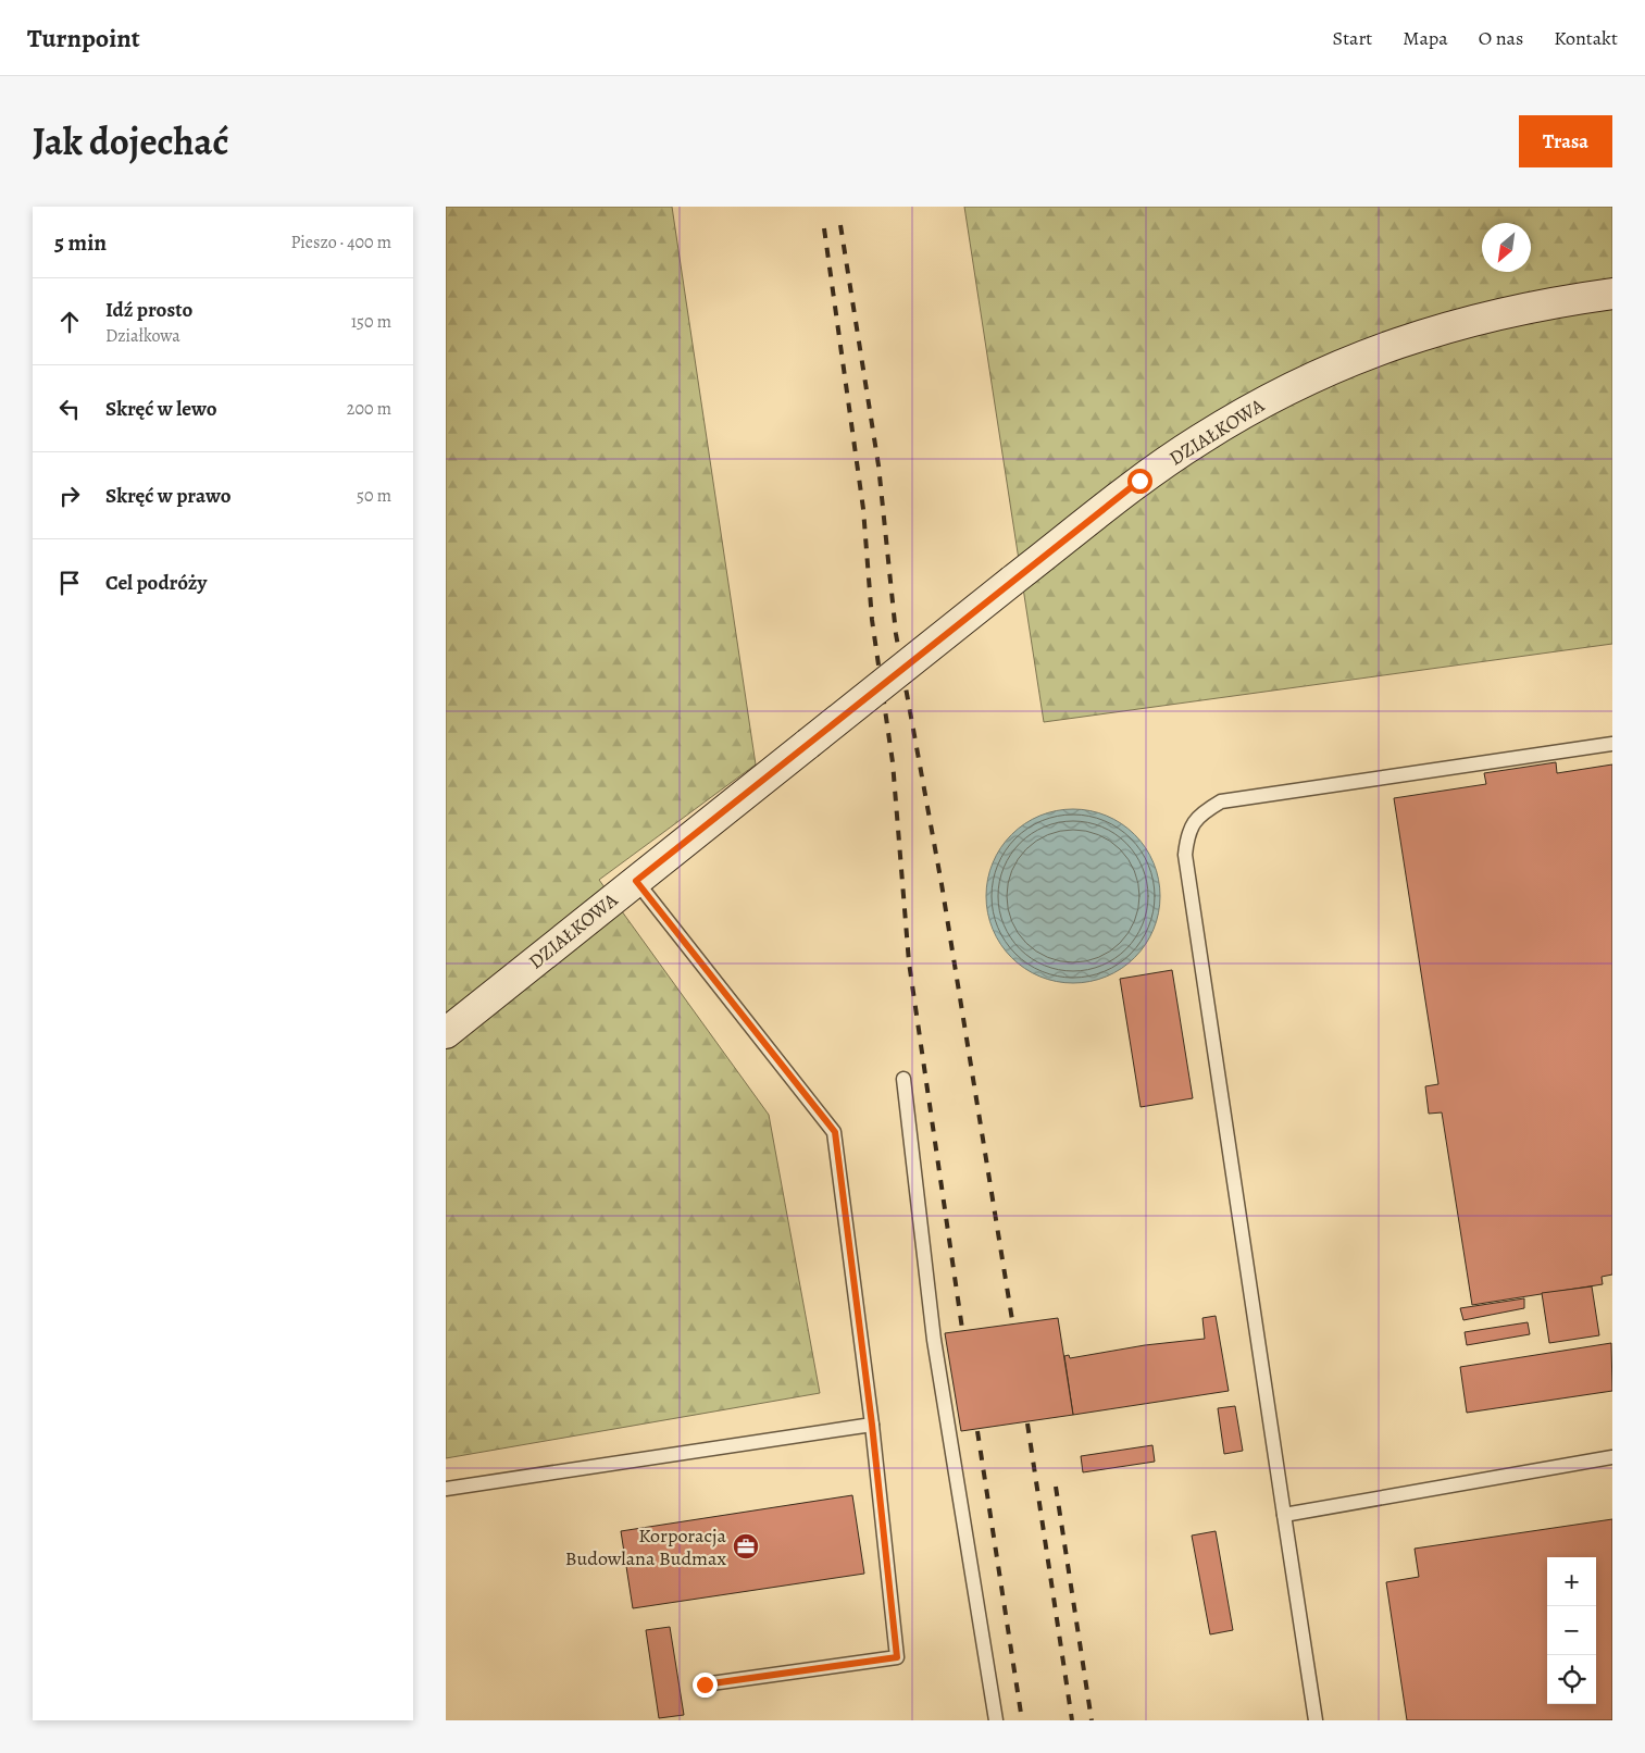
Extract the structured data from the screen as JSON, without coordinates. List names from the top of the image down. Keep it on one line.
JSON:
{"streets":{"street":["DZIAŁKOWA"]},"places":{"office":["Korporacja Budowlana Budmax"]},"north":"bottom left","page":{"header":"Turnpoint","nav":["Start","Mapa","O nas","Kontakt"],"title":"Jak dojechać","buttons":"Trasa","heading":["5 min","Pieszo · 400 m"],"list":[["Idź prosto","Działkowa","150 m"],["Skręć w lewo","200 m"],["Skręć w prawo","50 m"],"Cel podróży"],"map_buttons":["+","−"]}}
